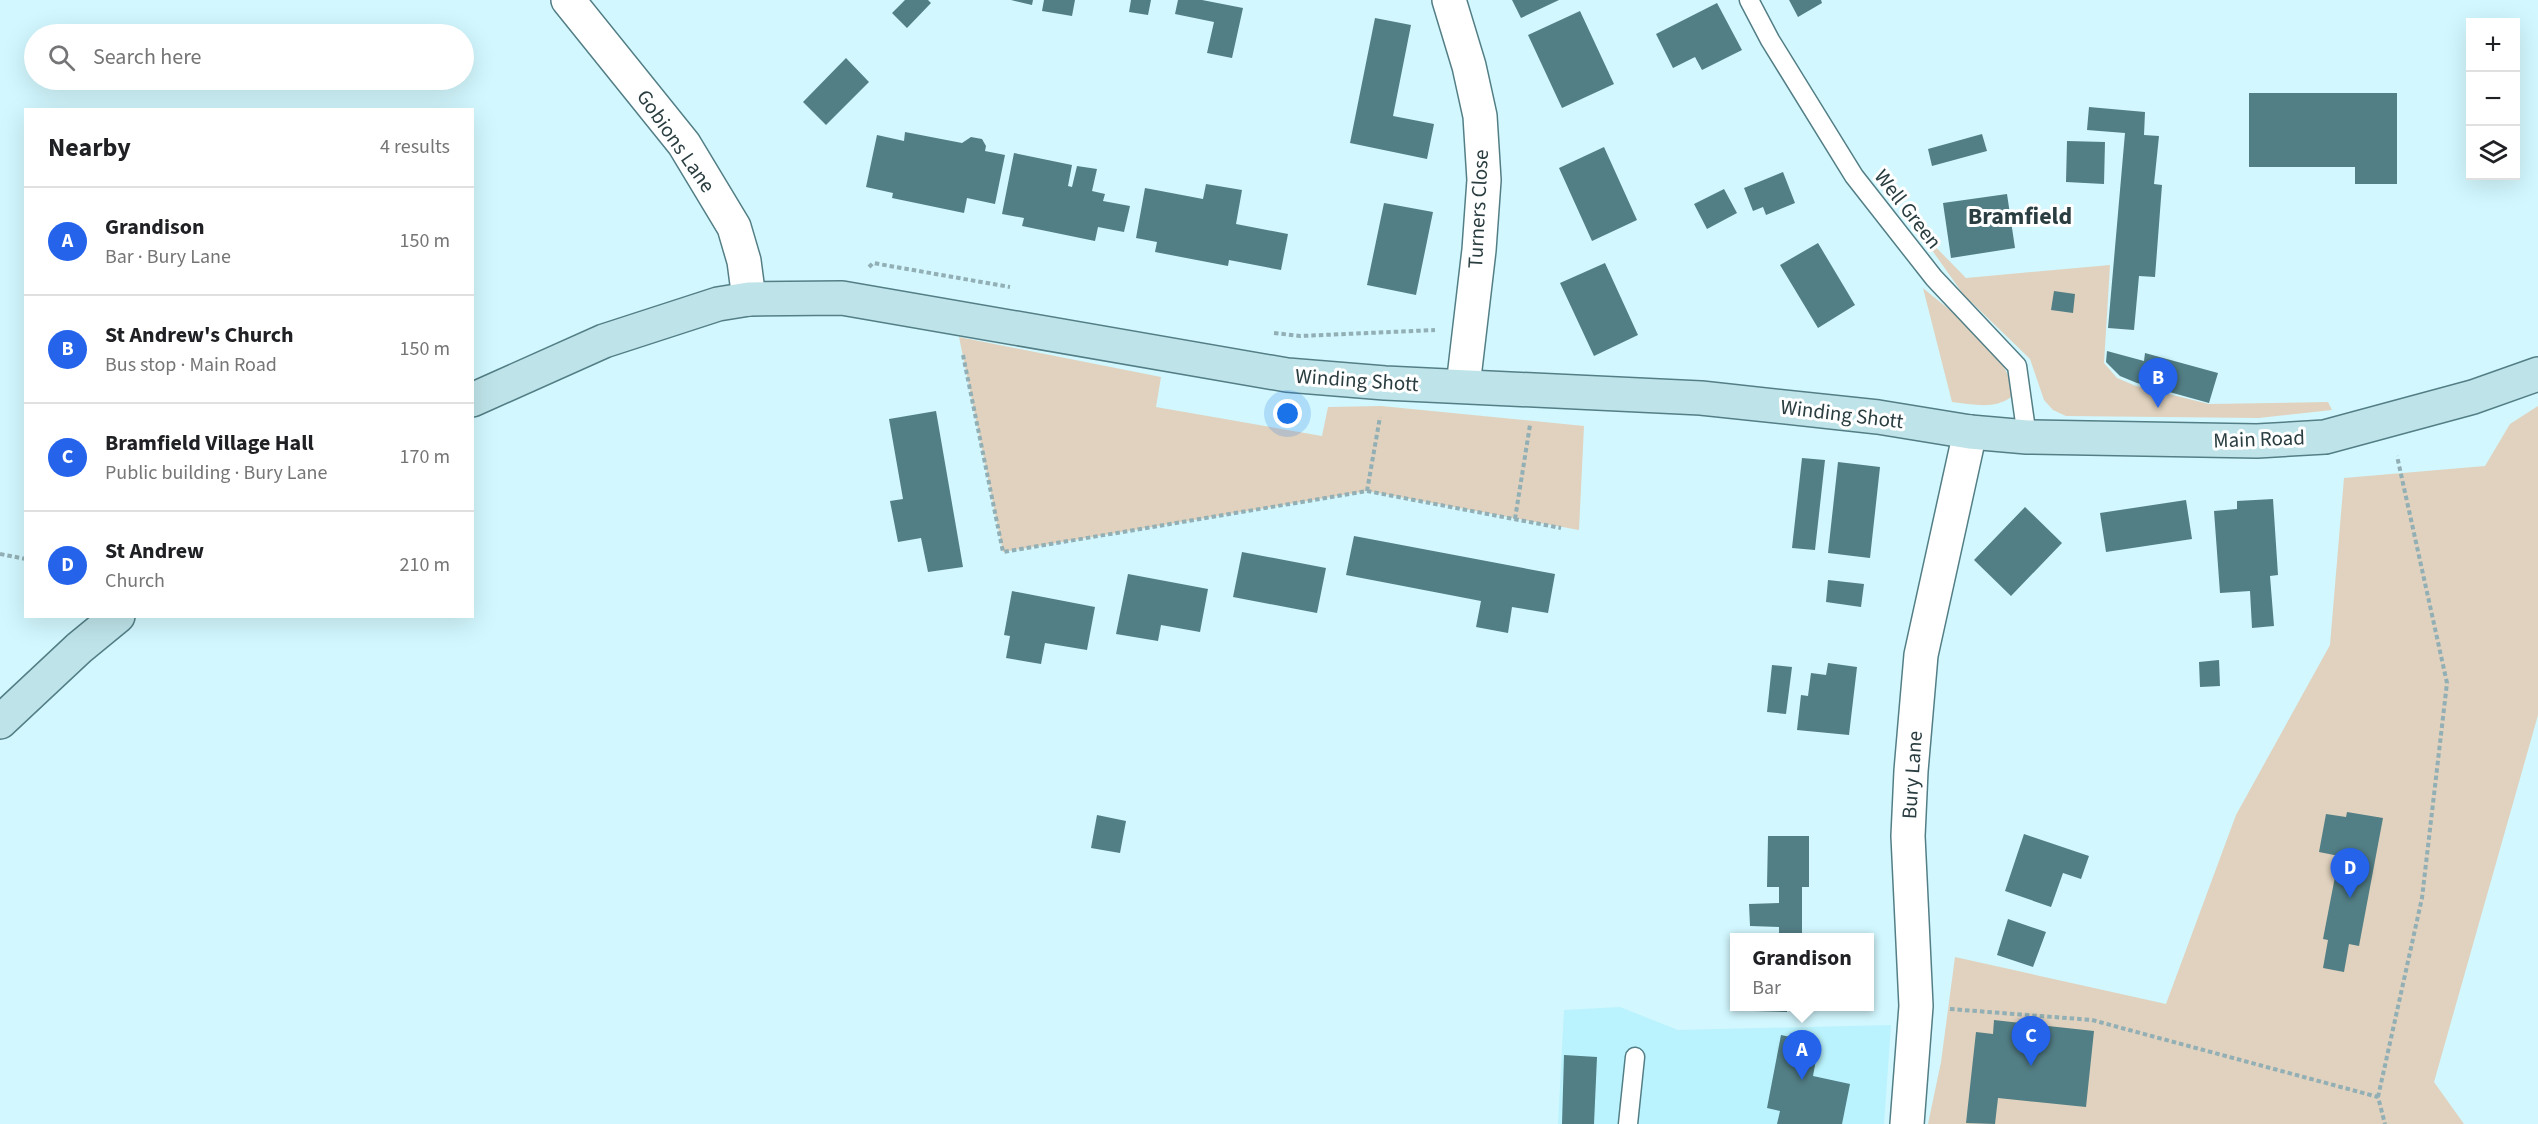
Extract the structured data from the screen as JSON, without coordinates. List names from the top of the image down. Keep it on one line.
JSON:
{"streets":{"street":["Gobions Lane","Turners Close","Winding Shott","Main Road","Bury Lane"],"lane":["Well Green"]},"crossings":[["Gobions Lane","Winding Shott"],["Turners Close","Winding Shott"],["Well Green","Main Road"],["Winding Shott","Main Road"],["Winding Shott","Bury Lane"],["Main Road","Bury Lane"]],"districts":["Bramfield"],"page":{"map_buttons":["+","−"],"search":"Search here","heading":["Nearby","4 results"],"list":[{"mark":"A","name":"Grandison","note":"Bar · Bury Lane","value":"150 m"},{"mark":"B","name":"St Andrew's Church","note":"Bus stop · Main Road","value":"150 m"},{"mark":"C","name":"Bramfield Village Hall","note":"Public building · Bury Lane","value":"170 m"},{"mark":"D","name":"St Andrew","note":"Church","value":"210 m"}],"pins":["B","D","C","A"],"popup":["Grandison","Bar"]}}
